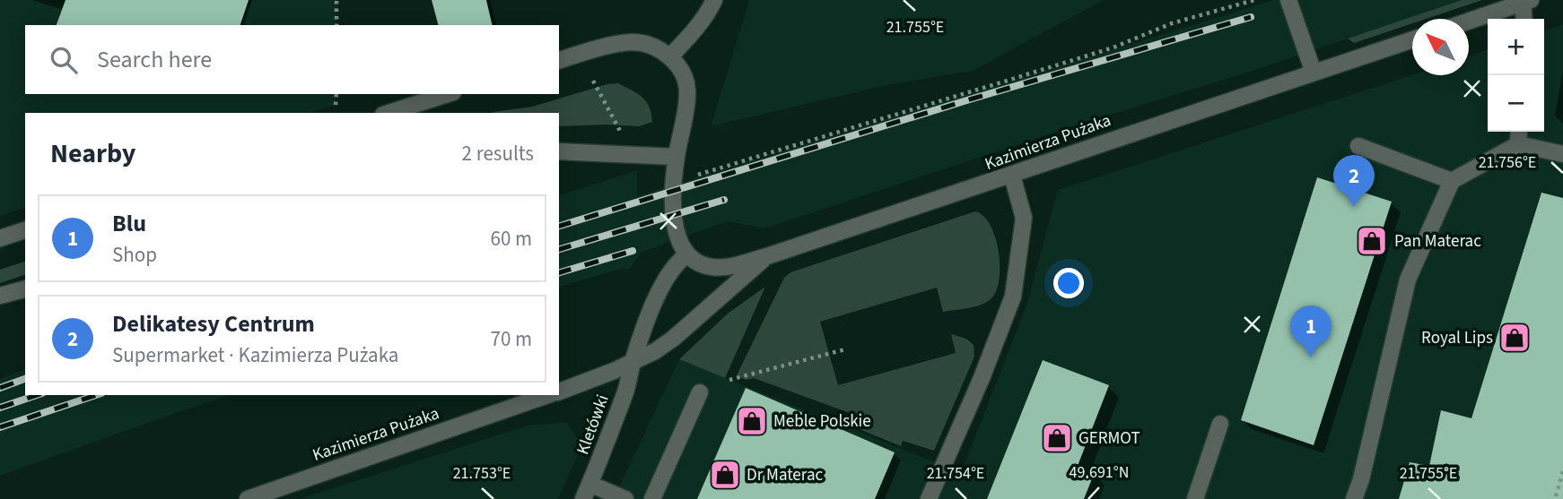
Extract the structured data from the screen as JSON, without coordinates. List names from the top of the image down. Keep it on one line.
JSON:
{"streets":{"street":["Kazimierza Pużaka","Kletówki"]},"crossings":[["Kazimierza Pużaka","Kletówki"]],"places":{"shop":["Pan Materac","Royal Lips","Meble Polskie","GERMOT","Dr Materac"]},"north":"top left","page":{"map_buttons":["+","−"],"search":"Search here","heading":["Nearby","2 results"],"pins":["2","1"],"list":[{"mark":"1","name":"Blu","note":"Shop","value":"60 m"},{"mark":"2","name":"Delikatesy Centrum","note":"Supermarket · Kazimierza Pużaka","value":"70 m"}]},"coordinates":["21.755°E","21.756°E","49.691°N","21.753°E","21.754°E"]}
